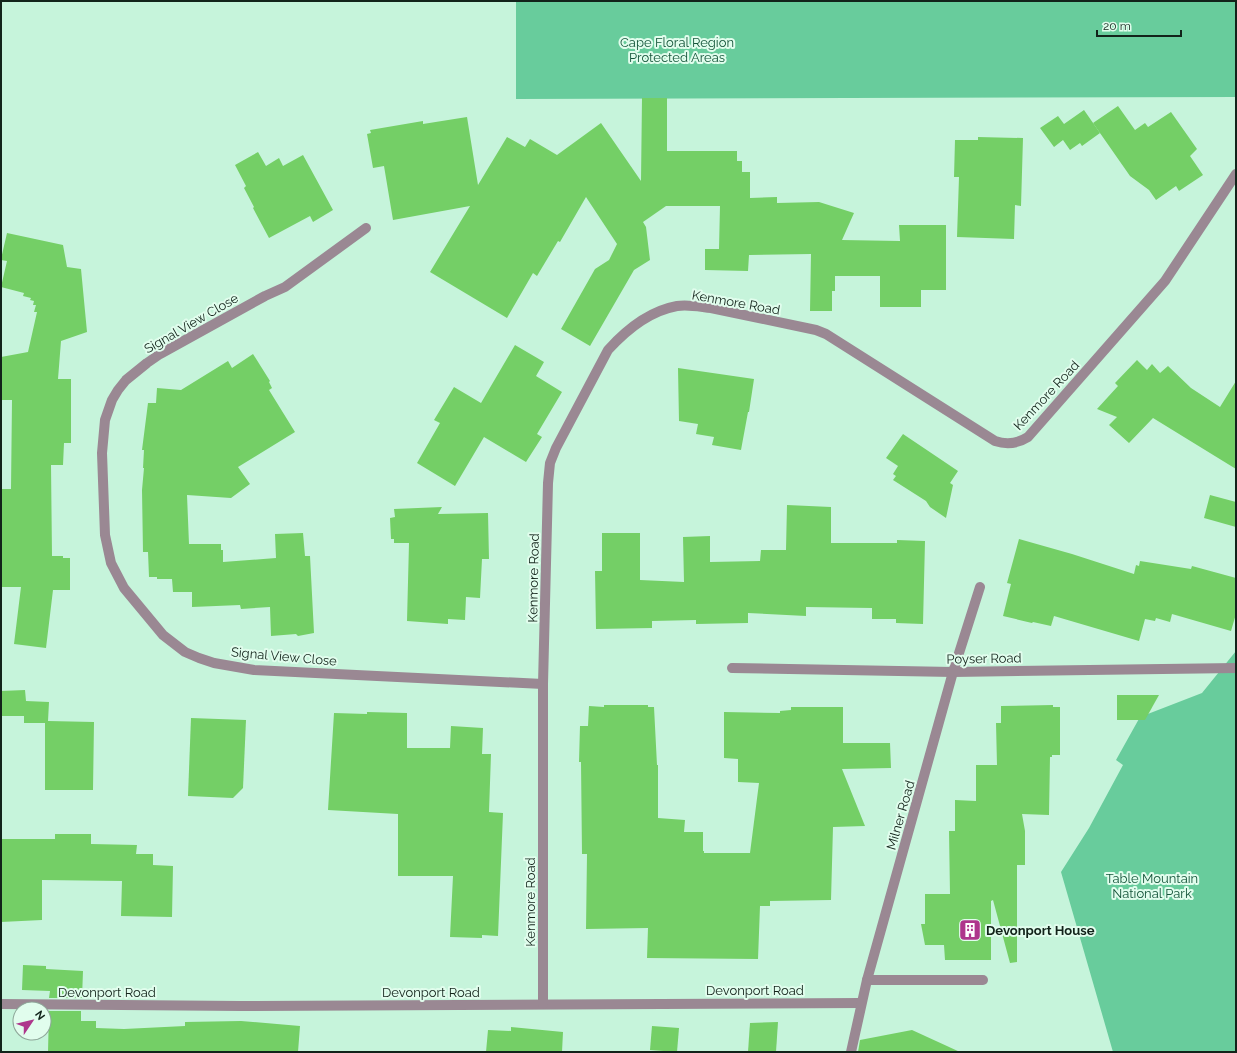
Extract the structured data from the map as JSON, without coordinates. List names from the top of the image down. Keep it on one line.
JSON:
{"streets":{"street":["Kenmore Road","Signal View Close","Poyser Road","Milner Road","Devonport Road"]},"crossings":[["Kenmore Road","Signal View Close"],["Kenmore Road","Devonport Road"],["Poyser Road","Milner Road"],["Milner Road","Devonport Road"]],"parks":["Cape Floral Region Protected Areas","Table Mountain National Park"],"places":{"building":["Devonport House"]},"scale_bar":"20 m","north":"top right"}
